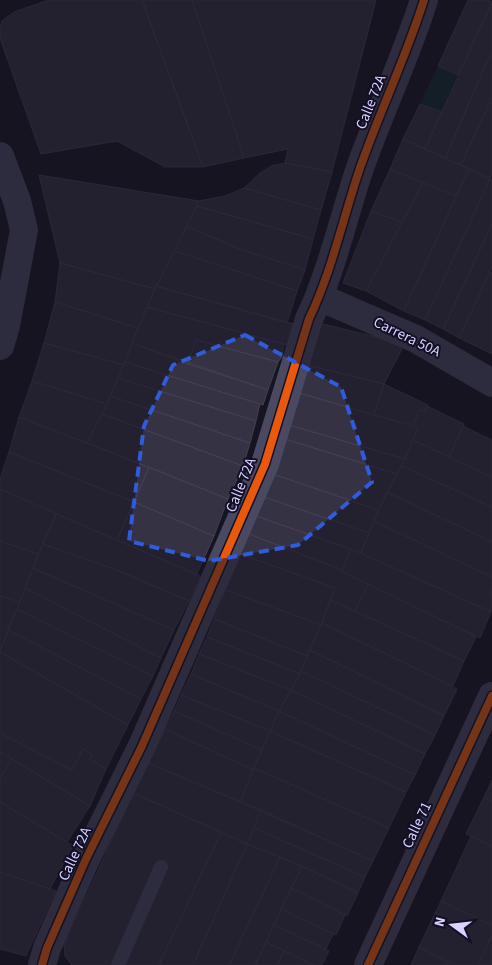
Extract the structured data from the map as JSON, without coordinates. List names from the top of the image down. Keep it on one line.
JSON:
{"streets":{"street":["Calle 72A","Carrera 50A","Calle 71"]},"crossings":[["Calle 72A","Carrera 50A"]],"north":"left"}
